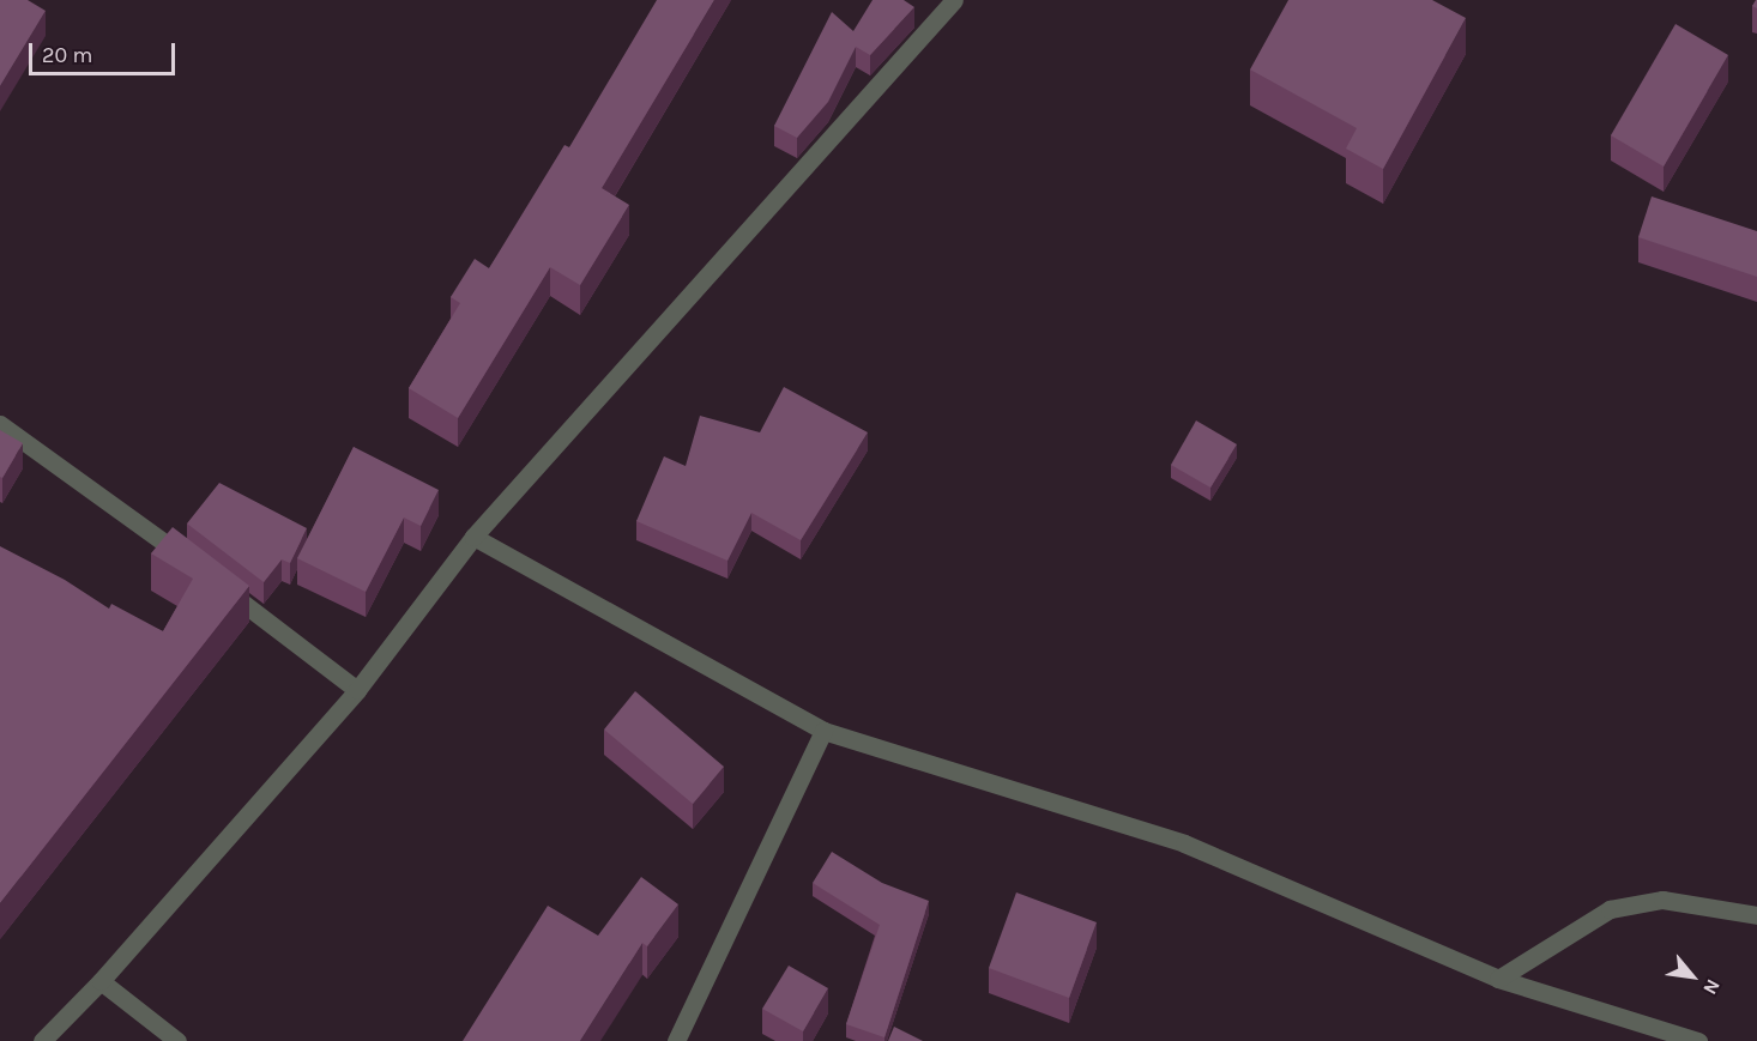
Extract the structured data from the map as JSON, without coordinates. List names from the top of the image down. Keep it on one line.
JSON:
{"scale_bar":"20 m","north":"bottom right"}
